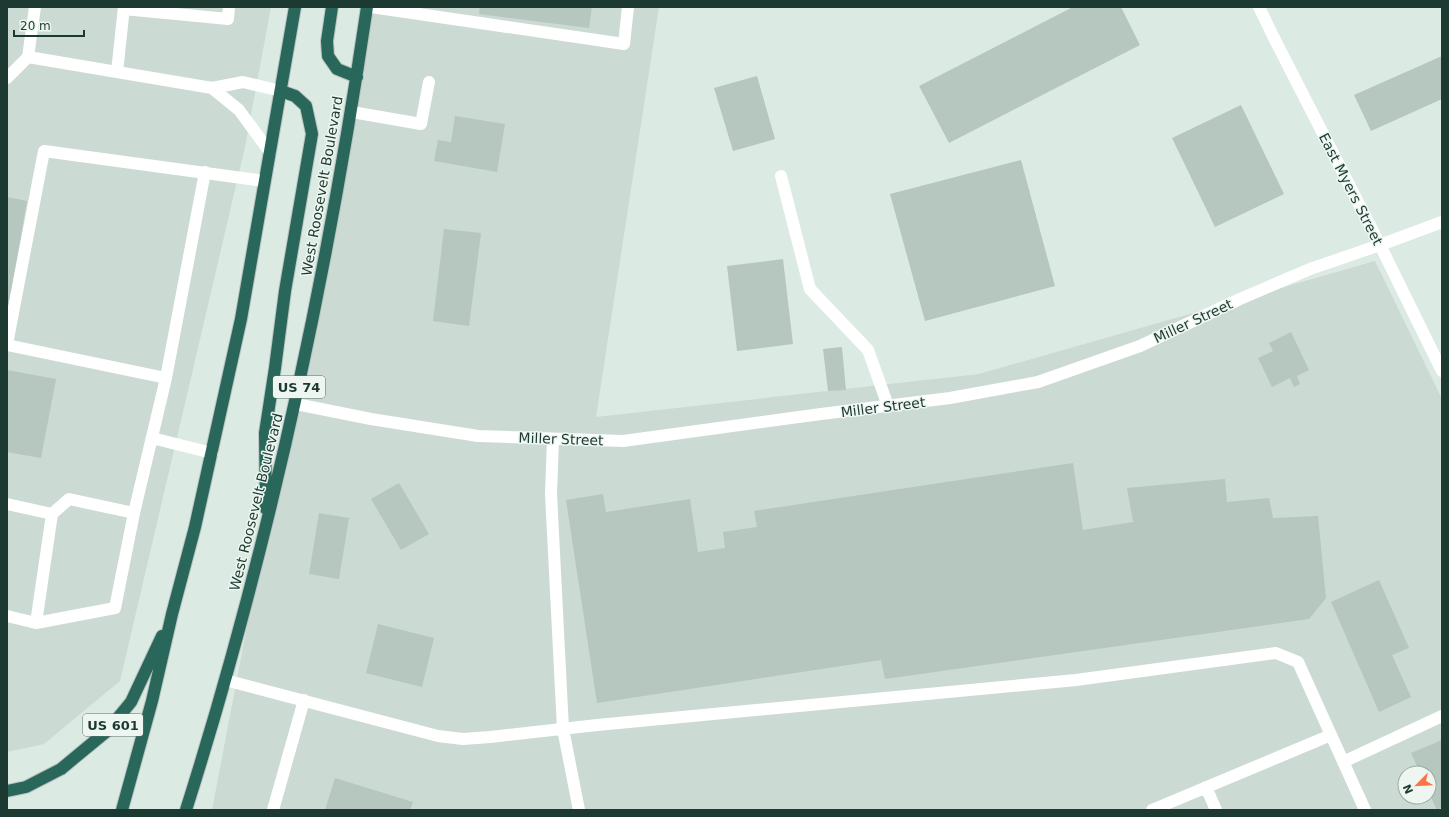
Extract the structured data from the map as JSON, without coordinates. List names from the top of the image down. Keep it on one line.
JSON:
{"streets":{"highway":["West Roosevelt Boulevard","US 74","US 601"],"street":["East Myers Street","Miller Street"]},"crossings":[["West Roosevelt Boulevard","Miller Street"],["East Myers Street","Miller Street"]],"scale_bar":"20 m","north":"bottom left"}
